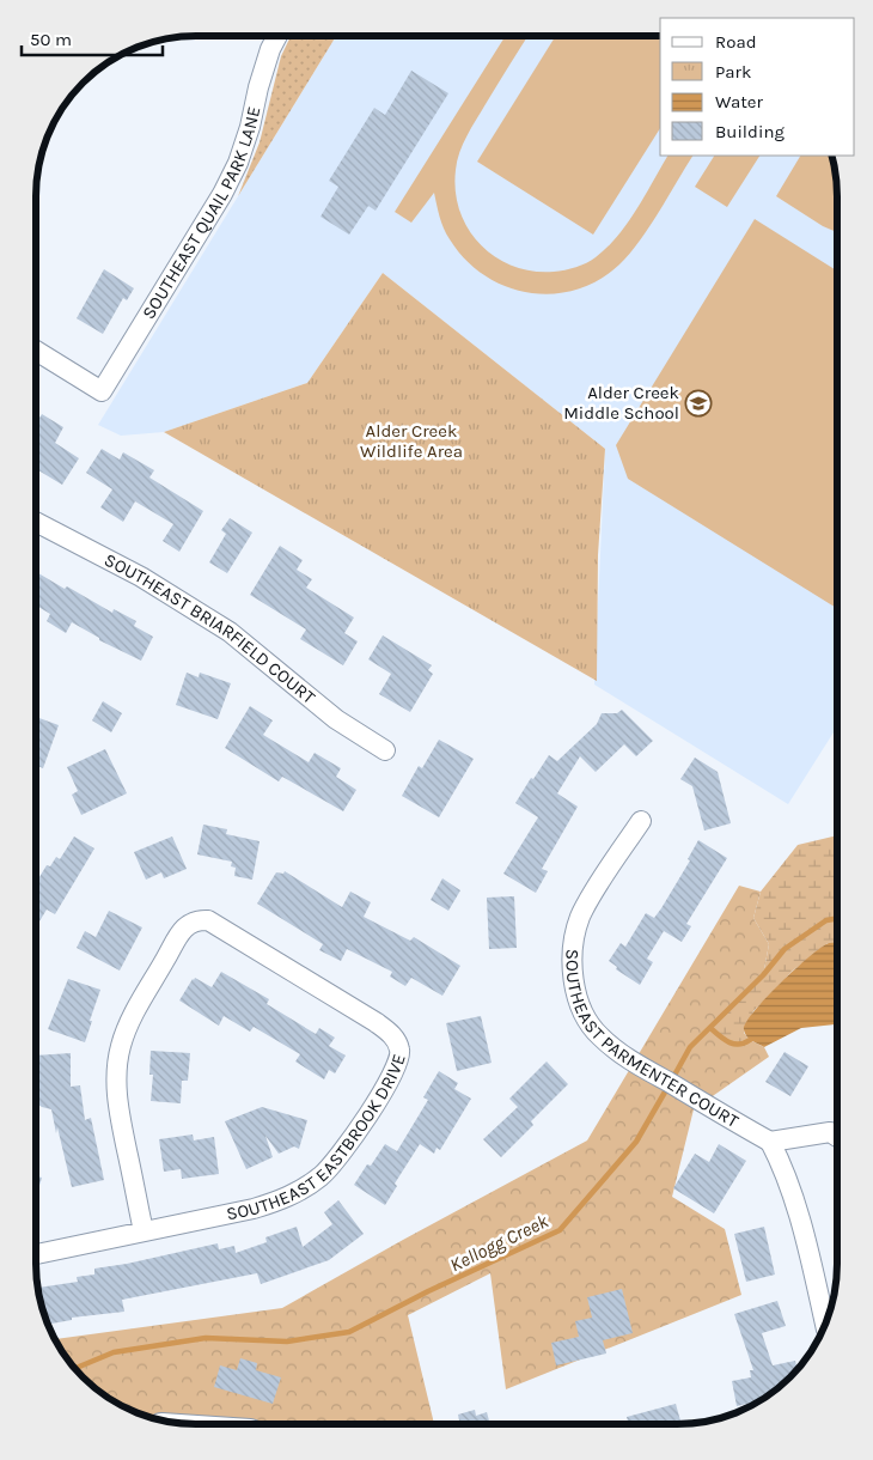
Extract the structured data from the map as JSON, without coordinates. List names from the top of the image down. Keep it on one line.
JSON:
{"streets":{"street":["SOUTHEAST QUAIL PARK LANE","SOUTHEAST BRIARFIELD COURT","SOUTHEAST PARMENTER COURT","SOUTHEAST EASTBROOK DRIVE"]},"water":["Kellogg Creek"],"parks":["Alder Creek Wildlife Area"],"places":{"school or university":["Alder Creek Middle School"]},"legend":["Road","Park","Water","Building"],"scale_bar":"50 m"}
